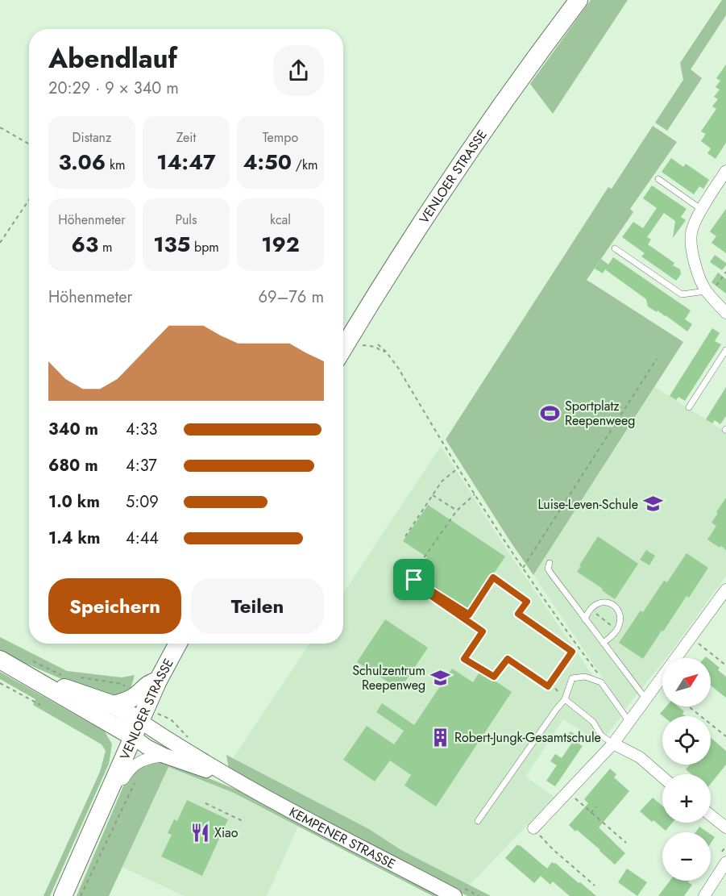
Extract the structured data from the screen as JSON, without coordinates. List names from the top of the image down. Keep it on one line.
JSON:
{"streets":{"main road":["VENLOER STRASSE","KEMPENER STRASSE"]},"crossings":[["VENLOER STRASSE","KEMPENER STRASSE"]],"places":{"sports":["Sportplatz Reepenweeg"],"school or university":["Luise-Leven-Schule","Schulzentrum Reepenweg"],"building":["Robert-Jungk-Gesamtschule"],"restaurant":["Xiao"]},"north":"top right","page":{"heading":["Abendlauf","20:29 · 9 × 340 m"],"stats":[["Distanz","3.06 km"],["Zeit","14:47"],["Tempo","4:50 /km"],["Höhenmeter","63 m"],["Puls","135 bpm"],["kcal","192"]],"chart":["Höhenmeter","69–76 m"],"list":[{"name":"340 m","note":"4:33"},{"name":"680 m","note":"4:37"},{"name":"1.0 km","note":"5:09"},{"name":"1.4 km","note":"4:44"}],"buttons":["Speichern","Teilen"],"map_buttons":["+","−"]}}
